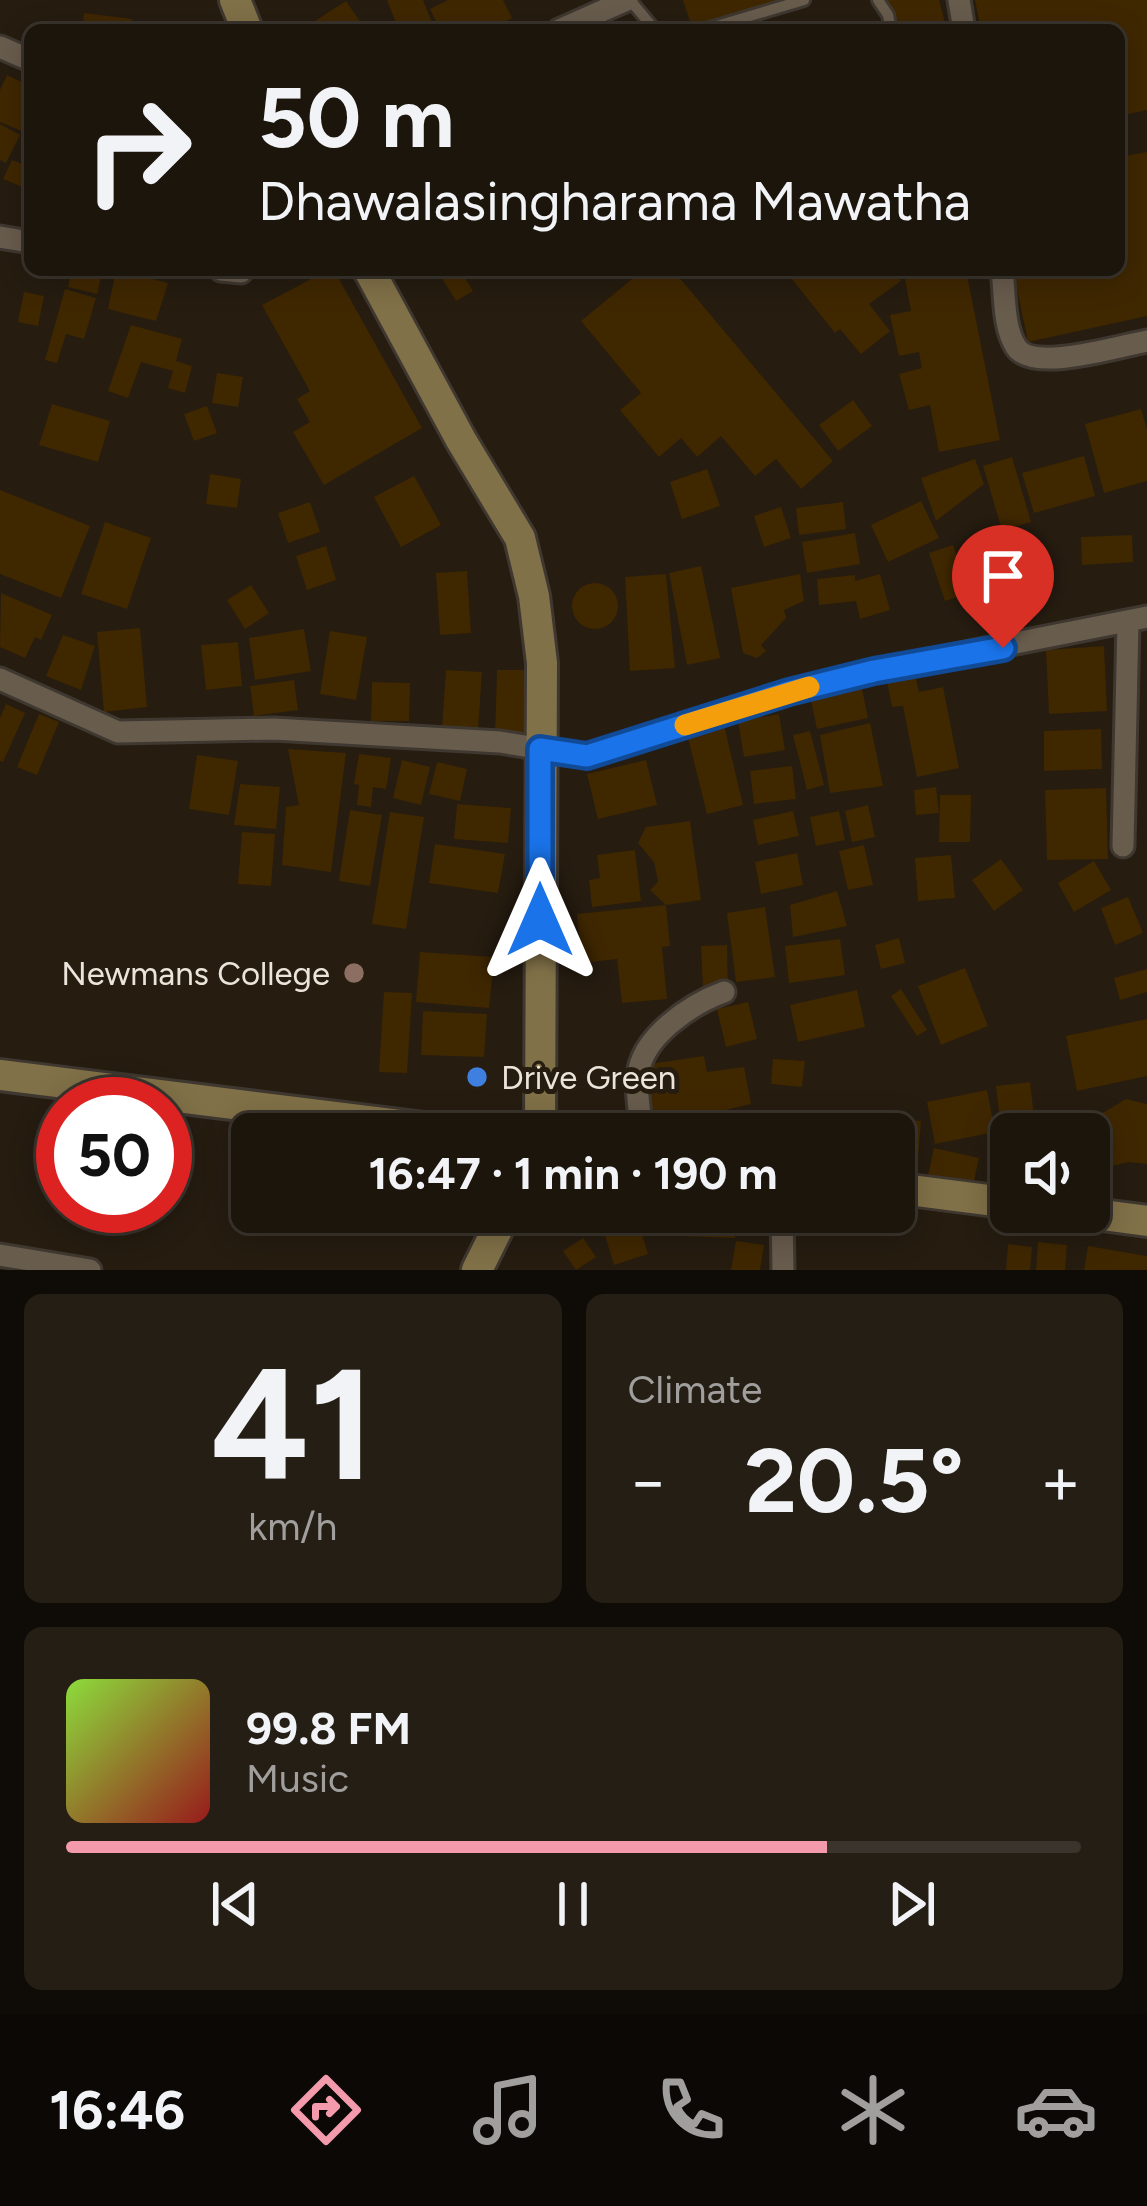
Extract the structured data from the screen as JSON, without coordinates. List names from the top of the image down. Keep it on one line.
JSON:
{"places":["Newmans College","Drive Green"],"page":{"turn":["50 m","Dhawalasingharama Mawatha"],"limit":"50","trip":"16:47 · 1 min · 190 m","tile":[["41","km/h"],"Climate"],"heat":["−","20.5°","+"],"song":["99.8 FM","Music"],"tabs":"16:46"}}
